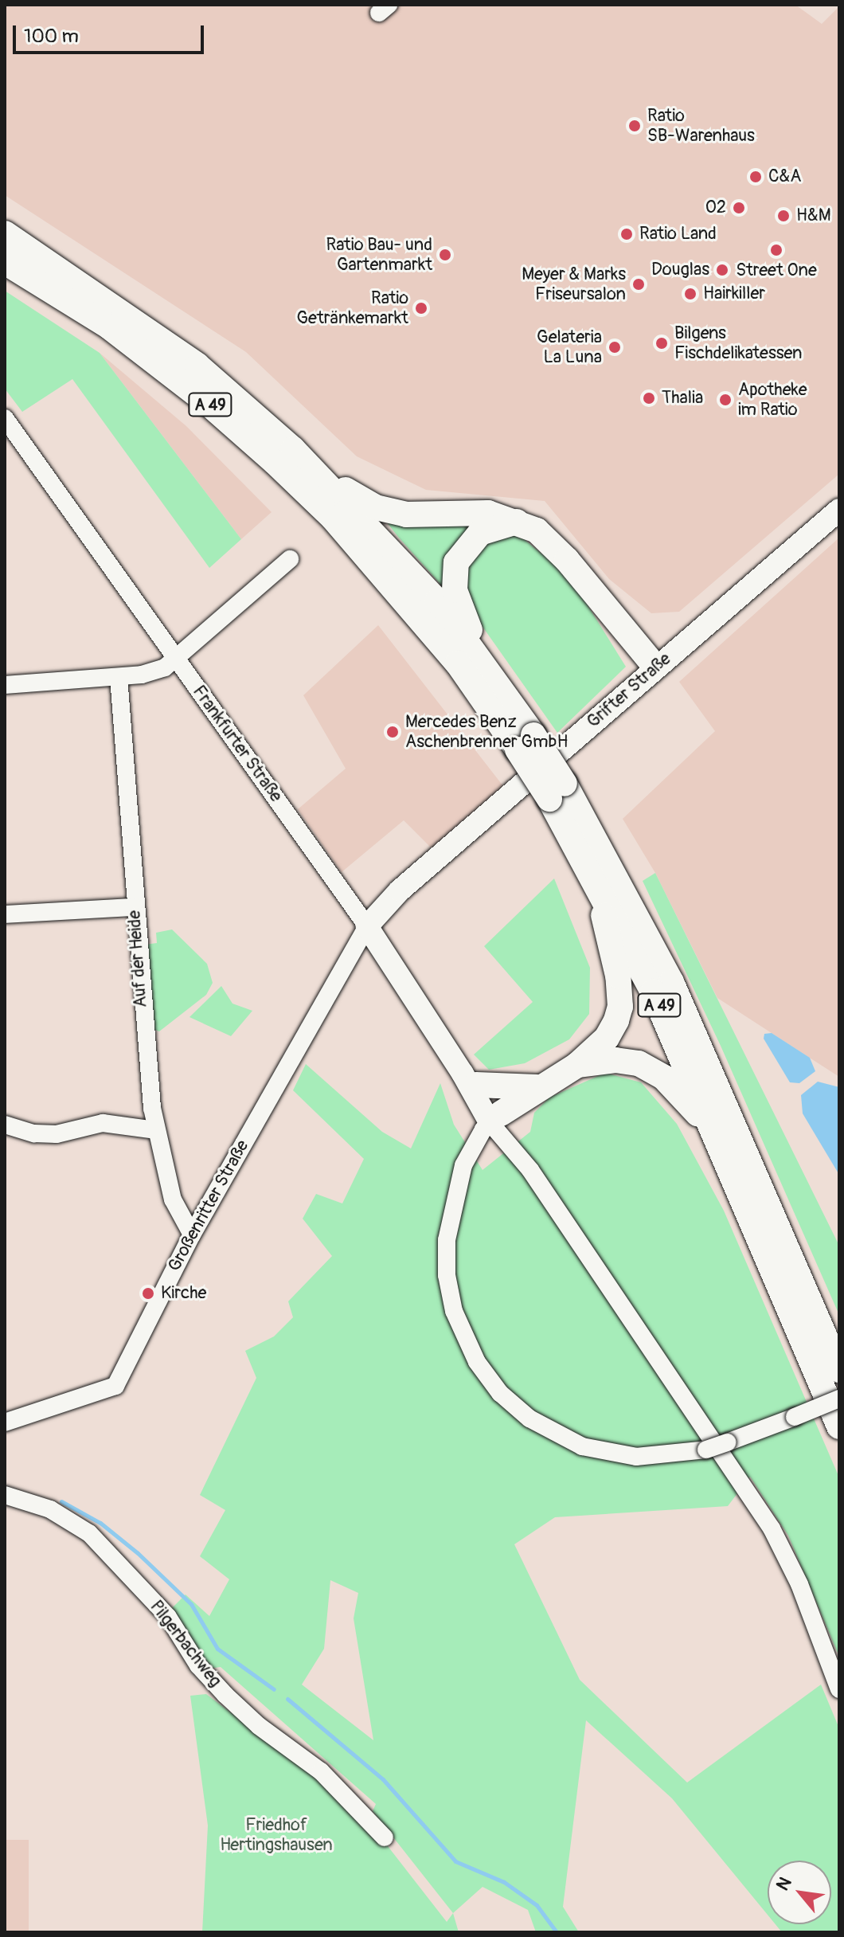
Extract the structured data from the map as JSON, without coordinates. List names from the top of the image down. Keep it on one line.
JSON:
{"streets":{"highway":["A 49"],"main road":["Grifter Straße","Frankfurter Straße"],"street":["Auf der Heide","Großenritter Straße","Pilgerbachweg"]},"crossings":[["Grifter Straße","Frankfurter Straße"],["Grifter Straße","Großenritter Straße"],["Frankfurter Straße","Großenritter Straße"],["Auf der Heide","Großenritter Straße"]],"parks":["Friedhof Hertingshausen"],"places":["Ratio SB-Warenhaus","C&A","O2","H&M","Ratio Land","Street One","Ratio Bau- und Gartenmarkt","Douglas","Meyer & Marks Friseursalon","Hairkiller","Ratio Getränkemarkt","Bilgens Fischdelikatessen","Gelateria La Luna","Thalia","Apotheke im Ratio","Mercedes Benz Aschenbrenner GmbH","Kirche"],"scale_bar":"100 m","north":"top left"}
